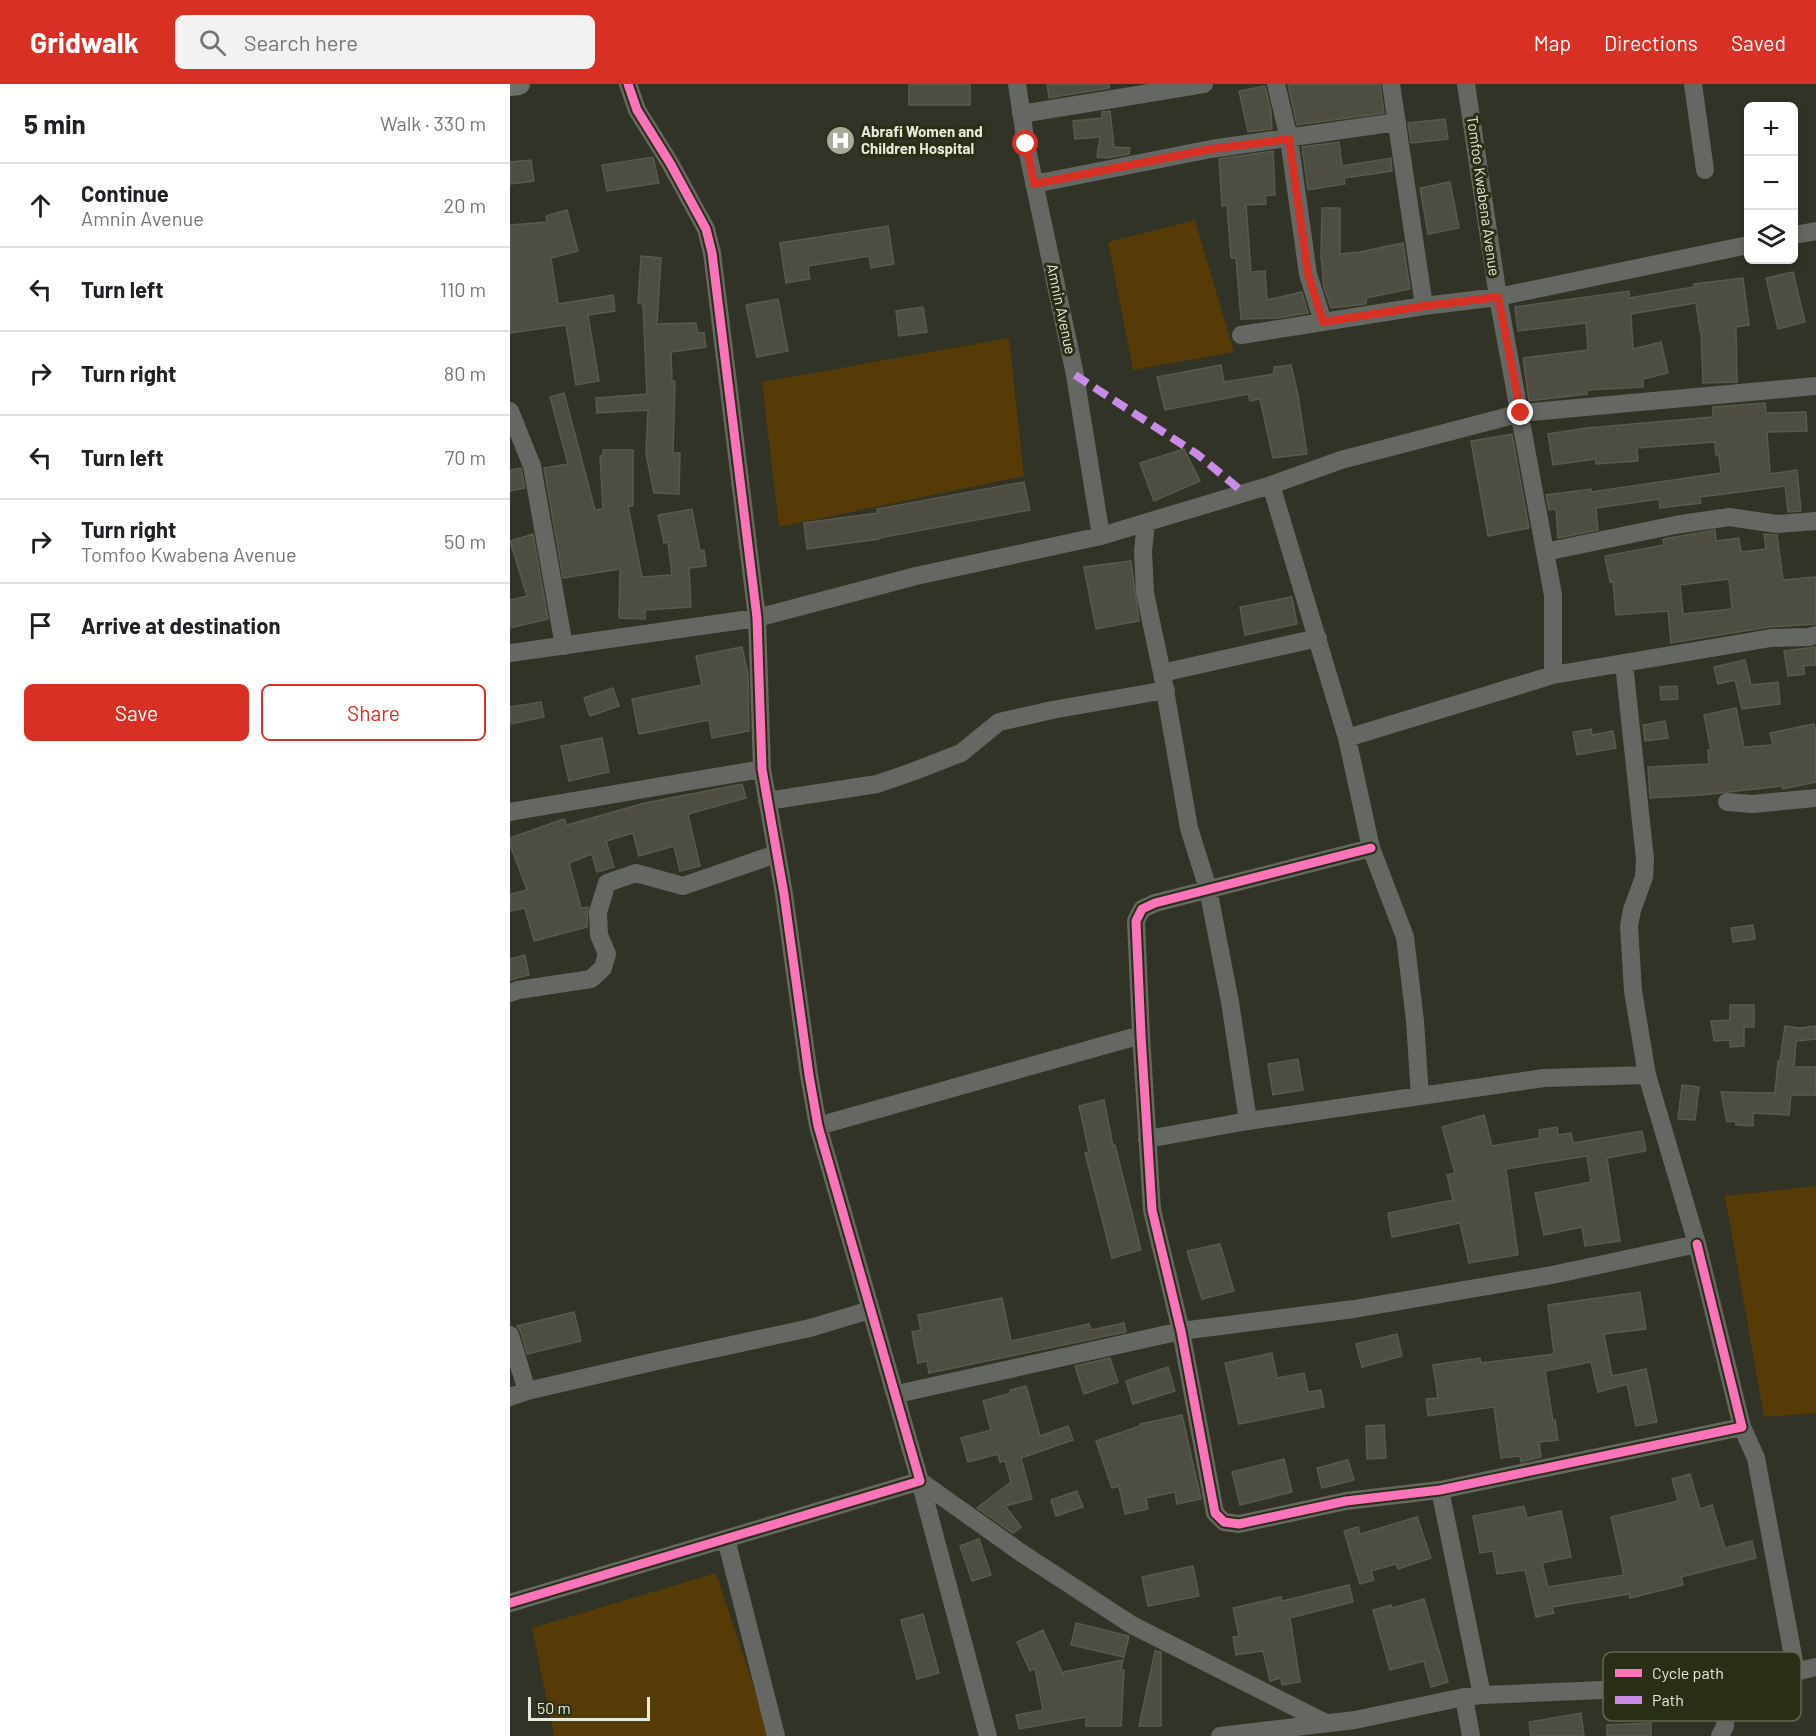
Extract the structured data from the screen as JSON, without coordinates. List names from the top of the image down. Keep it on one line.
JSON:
{"streets":{"street":["Tomfoo Kwabena Avenue","Amnin Avenue"]},"places":{"hospital":["Abrafi Women and Children Hospital"]},"legend":["Cycle path","Path"],"scale_bar":"50 m","page":{"header":"Gridwalk","search":"Search here","nav":["Map","Directions","Saved"],"heading":["5 min","Walk · 330 m"],"map_buttons":["+","−"],"list":[["Continue","Amnin Avenue","20 m"],["Turn left","110 m"],["Turn right","80 m"],["Turn left","70 m"],["Turn right","Tomfoo Kwabena Avenue","50 m"],"Arrive at destination"],"buttons":["Save","Share"],"scale":"50 m"}}
